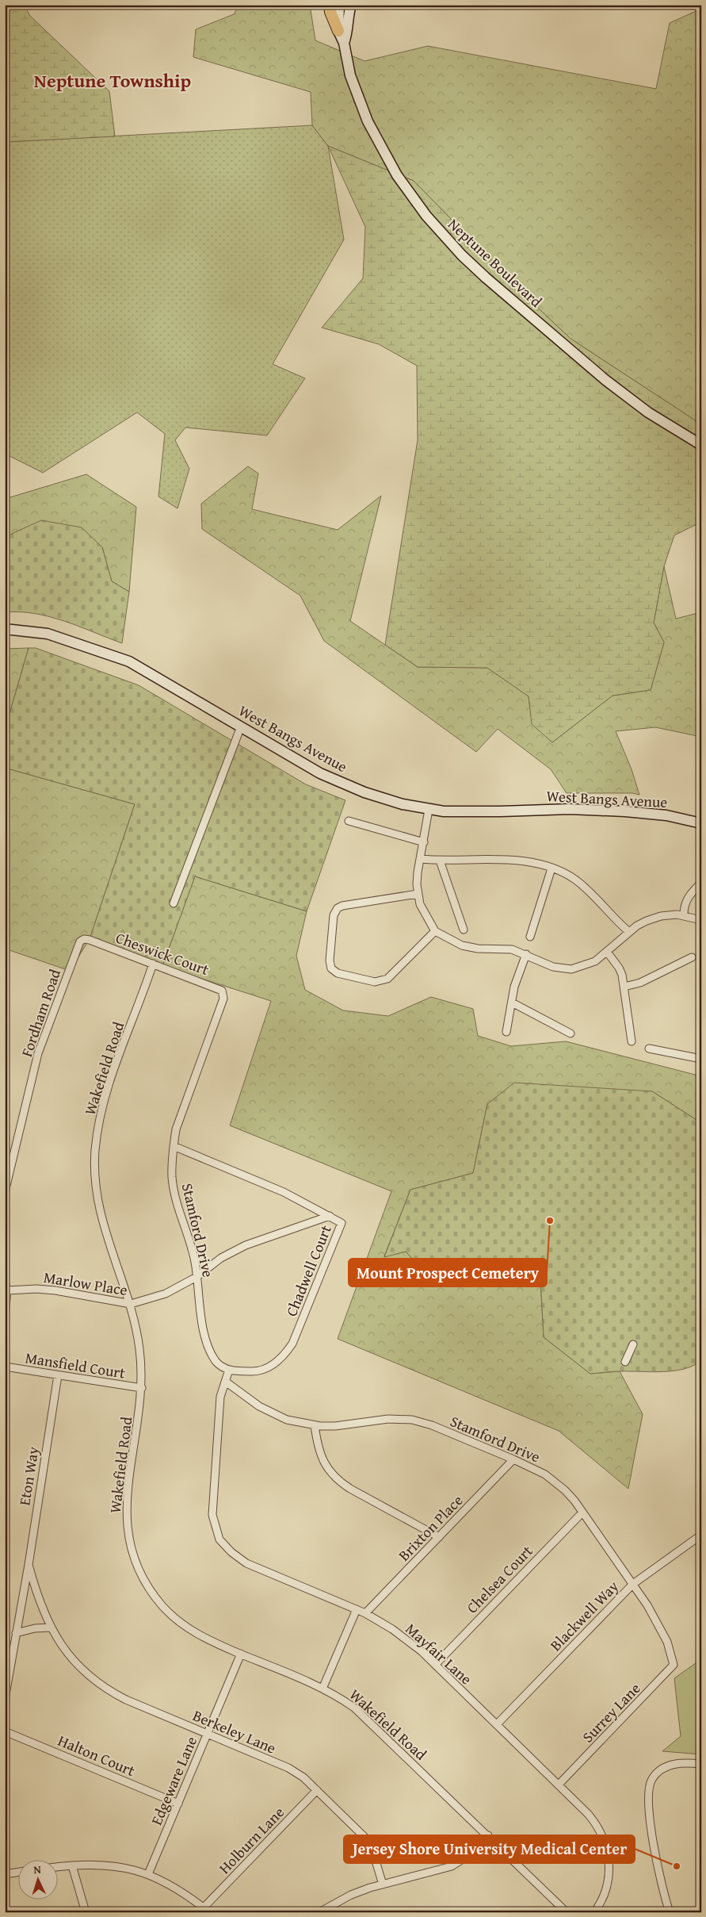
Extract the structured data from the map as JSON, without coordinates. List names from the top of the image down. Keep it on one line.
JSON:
{"streets":{"street":["Neptune Boulevard","West Bangs Avenue","Cheswick Court","Fordham Road","Wakefield Road","Stamford Drive","Chadwell Court","Marlow Place","Mansfield Court","Eton Way","Brixton Place","Chelsea Court","Blackwell Way","Mayfair Lane","Surrey Lane","Berkeley Lane","Halton Court","Edgeware Lane","Holburn Lane"]},"crossings":[["Cheswick Court","Fordham Road"],["Cheswick Court","Wakefield Road"],["Cheswick Court","Stamford Drive"],["Wakefield Road","Marlow Place"],["Wakefield Road","Mansfield Court"],["Wakefield Road","Edgeware Lane"],["Stamford Drive","Chadwell Court"],["Stamford Drive","Marlow Place"],["Stamford Drive","Brixton Place"],["Stamford Drive","Chelsea Court"],["Stamford Drive","Blackwell Way"],["Stamford Drive","Mayfair Lane"],["Stamford Drive","Surrey Lane"],["Chadwell Court","Marlow Place"],["Chadwell Court","Mayfair Lane"],["Mansfield Court","Eton Way"],["Eton Way","Berkeley Lane"],["Brixton Place","Mayfair Lane"],["Chelsea Court","Mayfair Lane"],["Blackwell Way","Mayfair Lane"],["Mayfair Lane","Surrey Lane"],["Berkeley Lane","Edgeware Lane"],["Berkeley Lane","Holburn Lane"],["Halton Court","Edgeware Lane"]],"districts":["Neptune Township"],"places":["Mount Prospect Cemetery","Jersey Shore University Medical Center"],"north":"top"}
